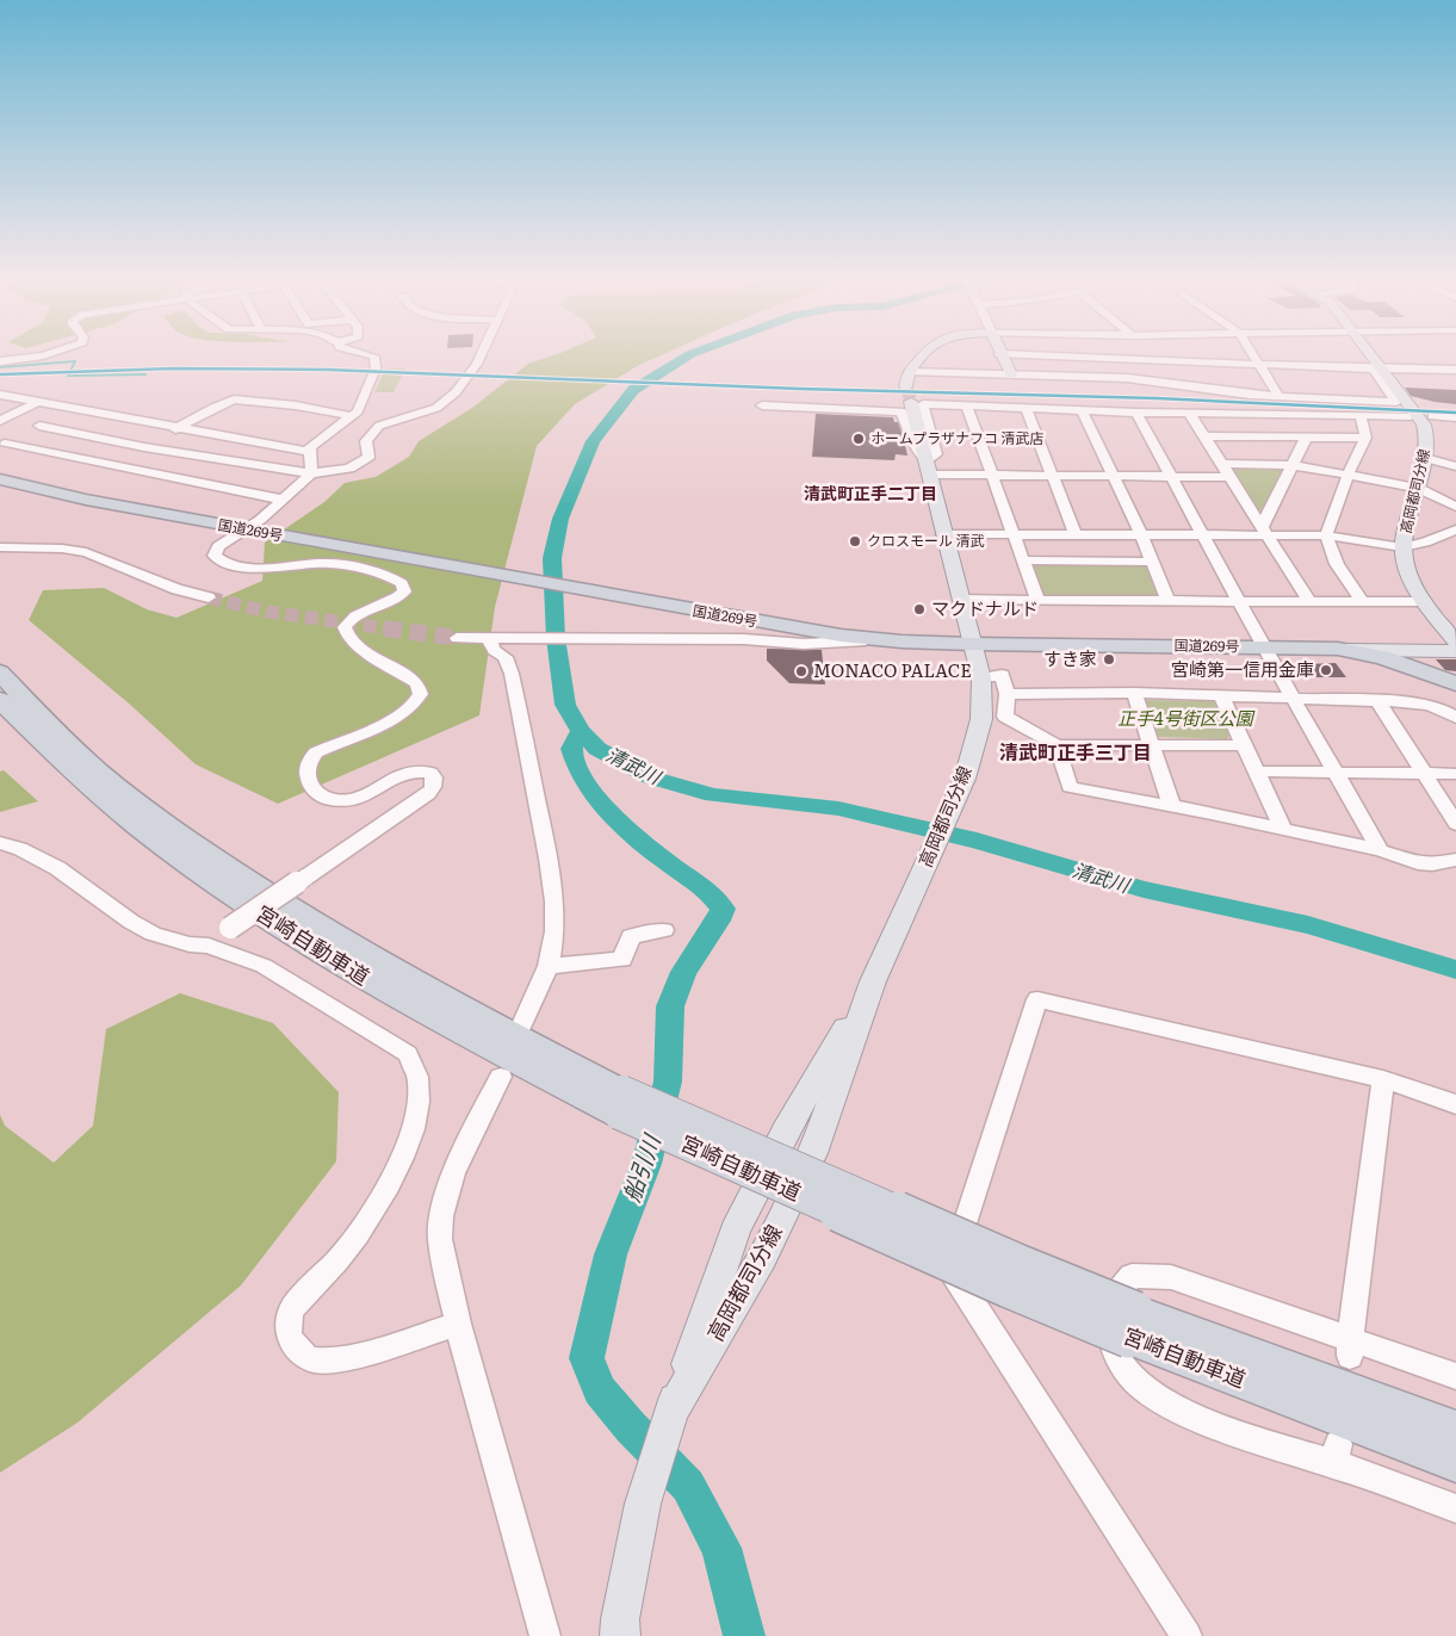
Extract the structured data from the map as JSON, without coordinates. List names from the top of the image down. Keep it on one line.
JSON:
{"streets":{"highway":["国道269号","宮崎自動車道"],"main road":["高岡都司分線"]},"crossings":[["高岡都司分線","国道269号"]],"districts":["清武町正手二丁目","清武町正手三丁目"],"water":["清武川","船引川"],"parks":["正手4号街区公園"],"places":["ホームプラザナフコ 清武店","クロスモール 清武","マクドナルド","すき家","宮崎第一信用金庫","MONACO PALACE"]}
